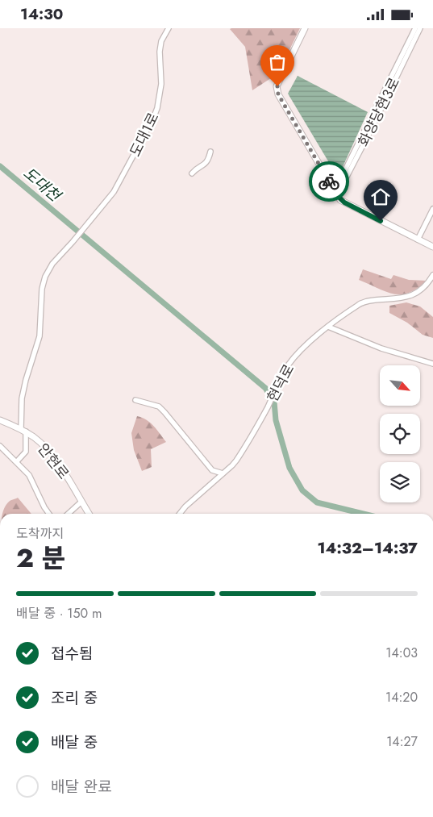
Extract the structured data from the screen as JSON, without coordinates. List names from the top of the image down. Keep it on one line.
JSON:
{"streets":{"main road":["안현로"],"street":["화양당현3로","도대1로","현덕로"]},"crossings":[["도대1로","안현로"]],"water":["도대천"],"north":"bottom right","page":{"status":"14:30","heading":["2 분","도착까지","14:32–14:37"],"bar":"배달 중 · 150 m","list":[["접수됨","14:03"],["조리 중","14:20"],["배달 중","14:27"],"배달 완료"]}}
